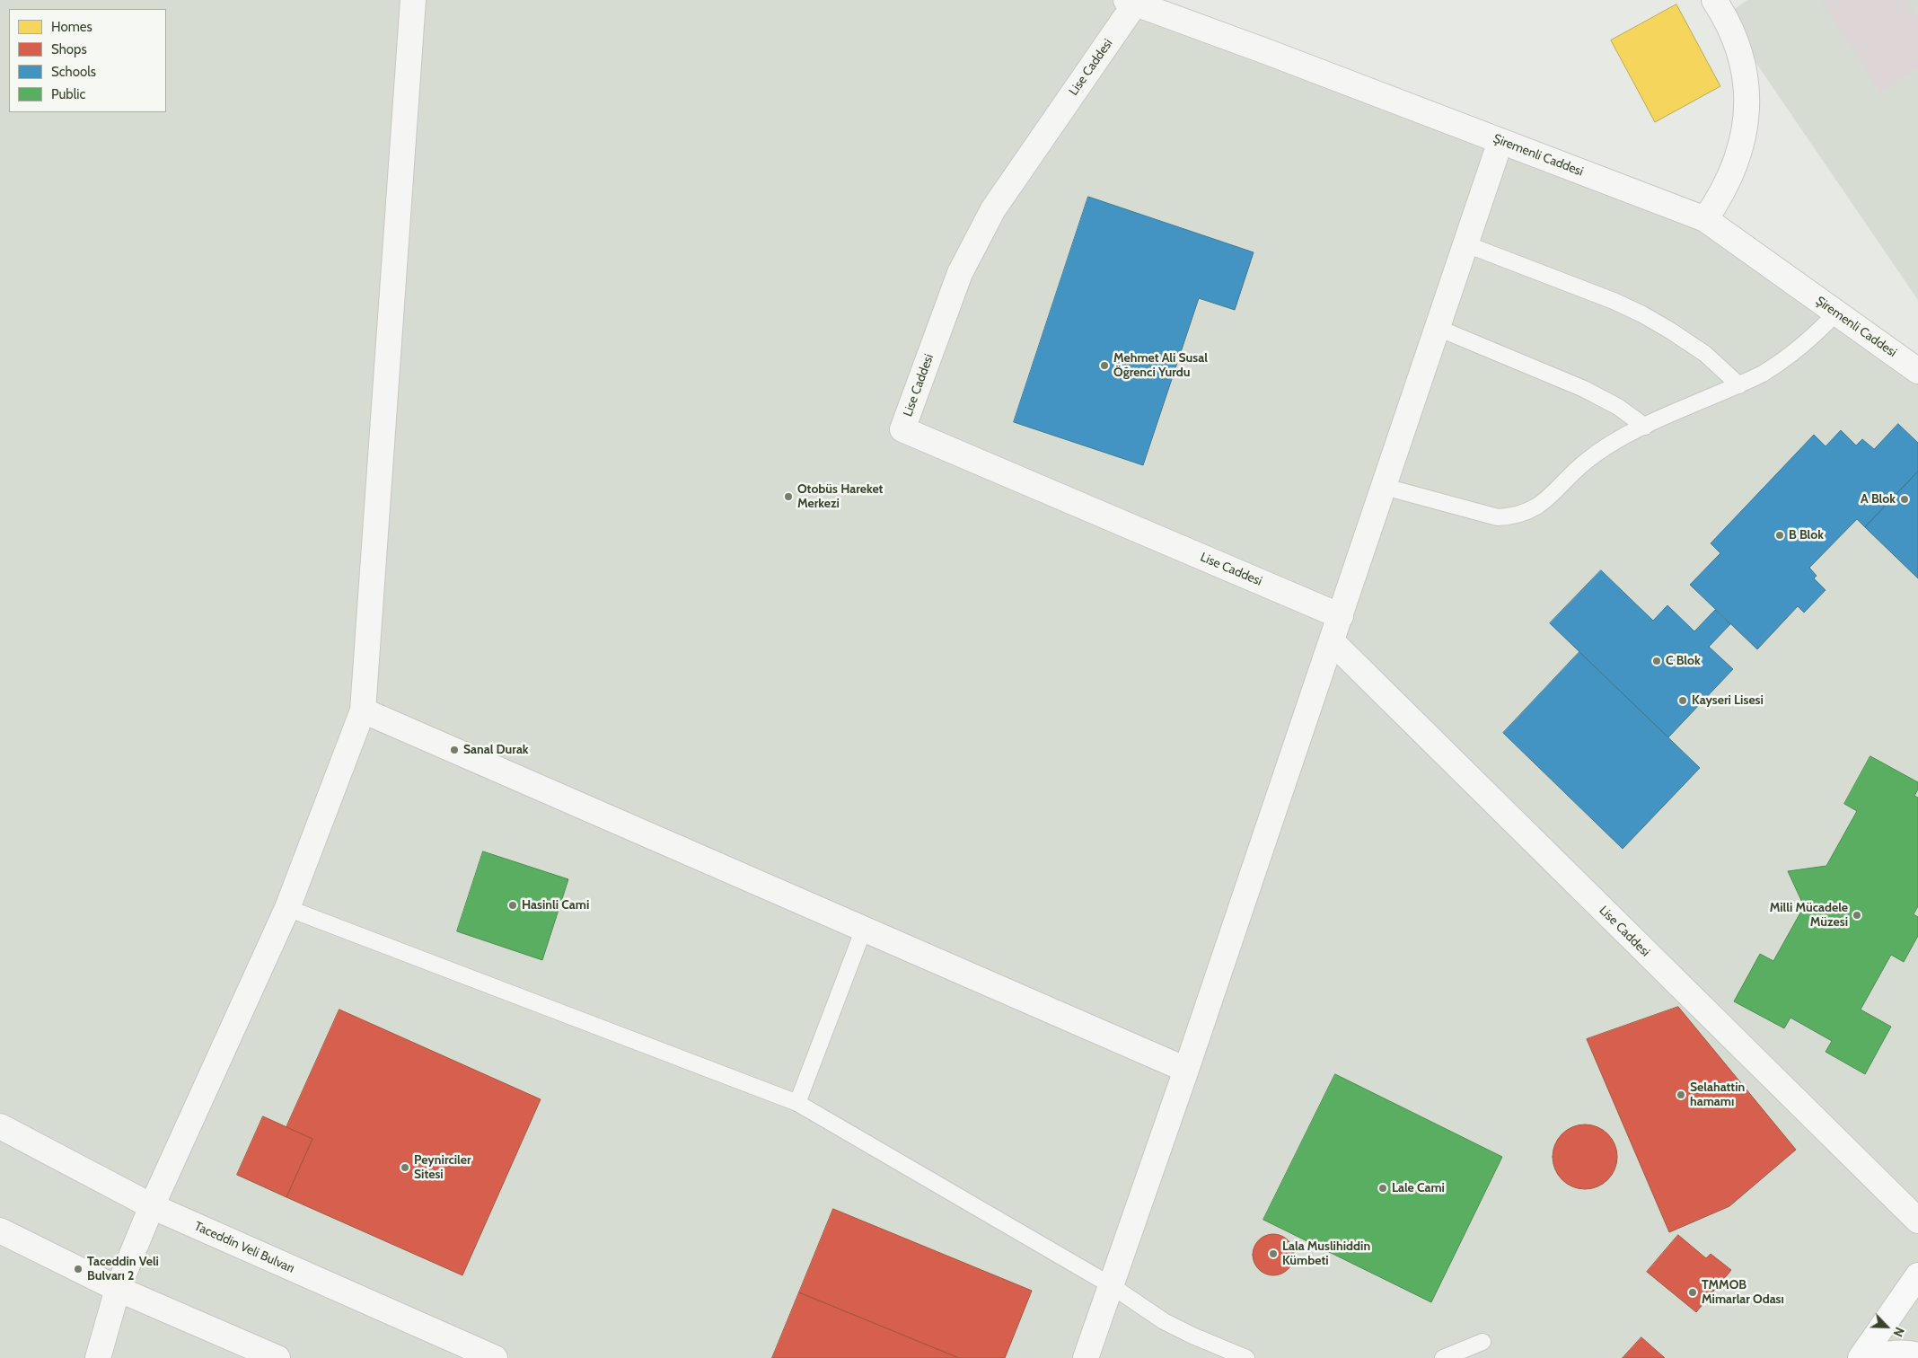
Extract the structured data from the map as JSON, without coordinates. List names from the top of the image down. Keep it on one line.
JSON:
{"streets":{"street":["Lise Caddesi","Şiremenli Caddesi","Taceddin Veli Bulvarı"]},"crossings":[["Lise Caddesi","Şiremenli Caddesi"]],"places":["Mehmet Ali Susal Öğrenci Yurdu","Otobüs Hareket Merkezi","A Blok","B Blok","C Blok","Kayseri Lisesi","Sanal Durak","Hasinli Cami","Milli Mücadele Müzesi","Selahattin hamamı","Peynirciler Sitesi","Lale Cami","Lala Muslihiddin Kümbeti","Taceddin Veli Bulvarı 2","TMMOB Mimarlar Odası"],"legend":["Homes","Shops","Schools","Public"],"north":"bottom right"}
